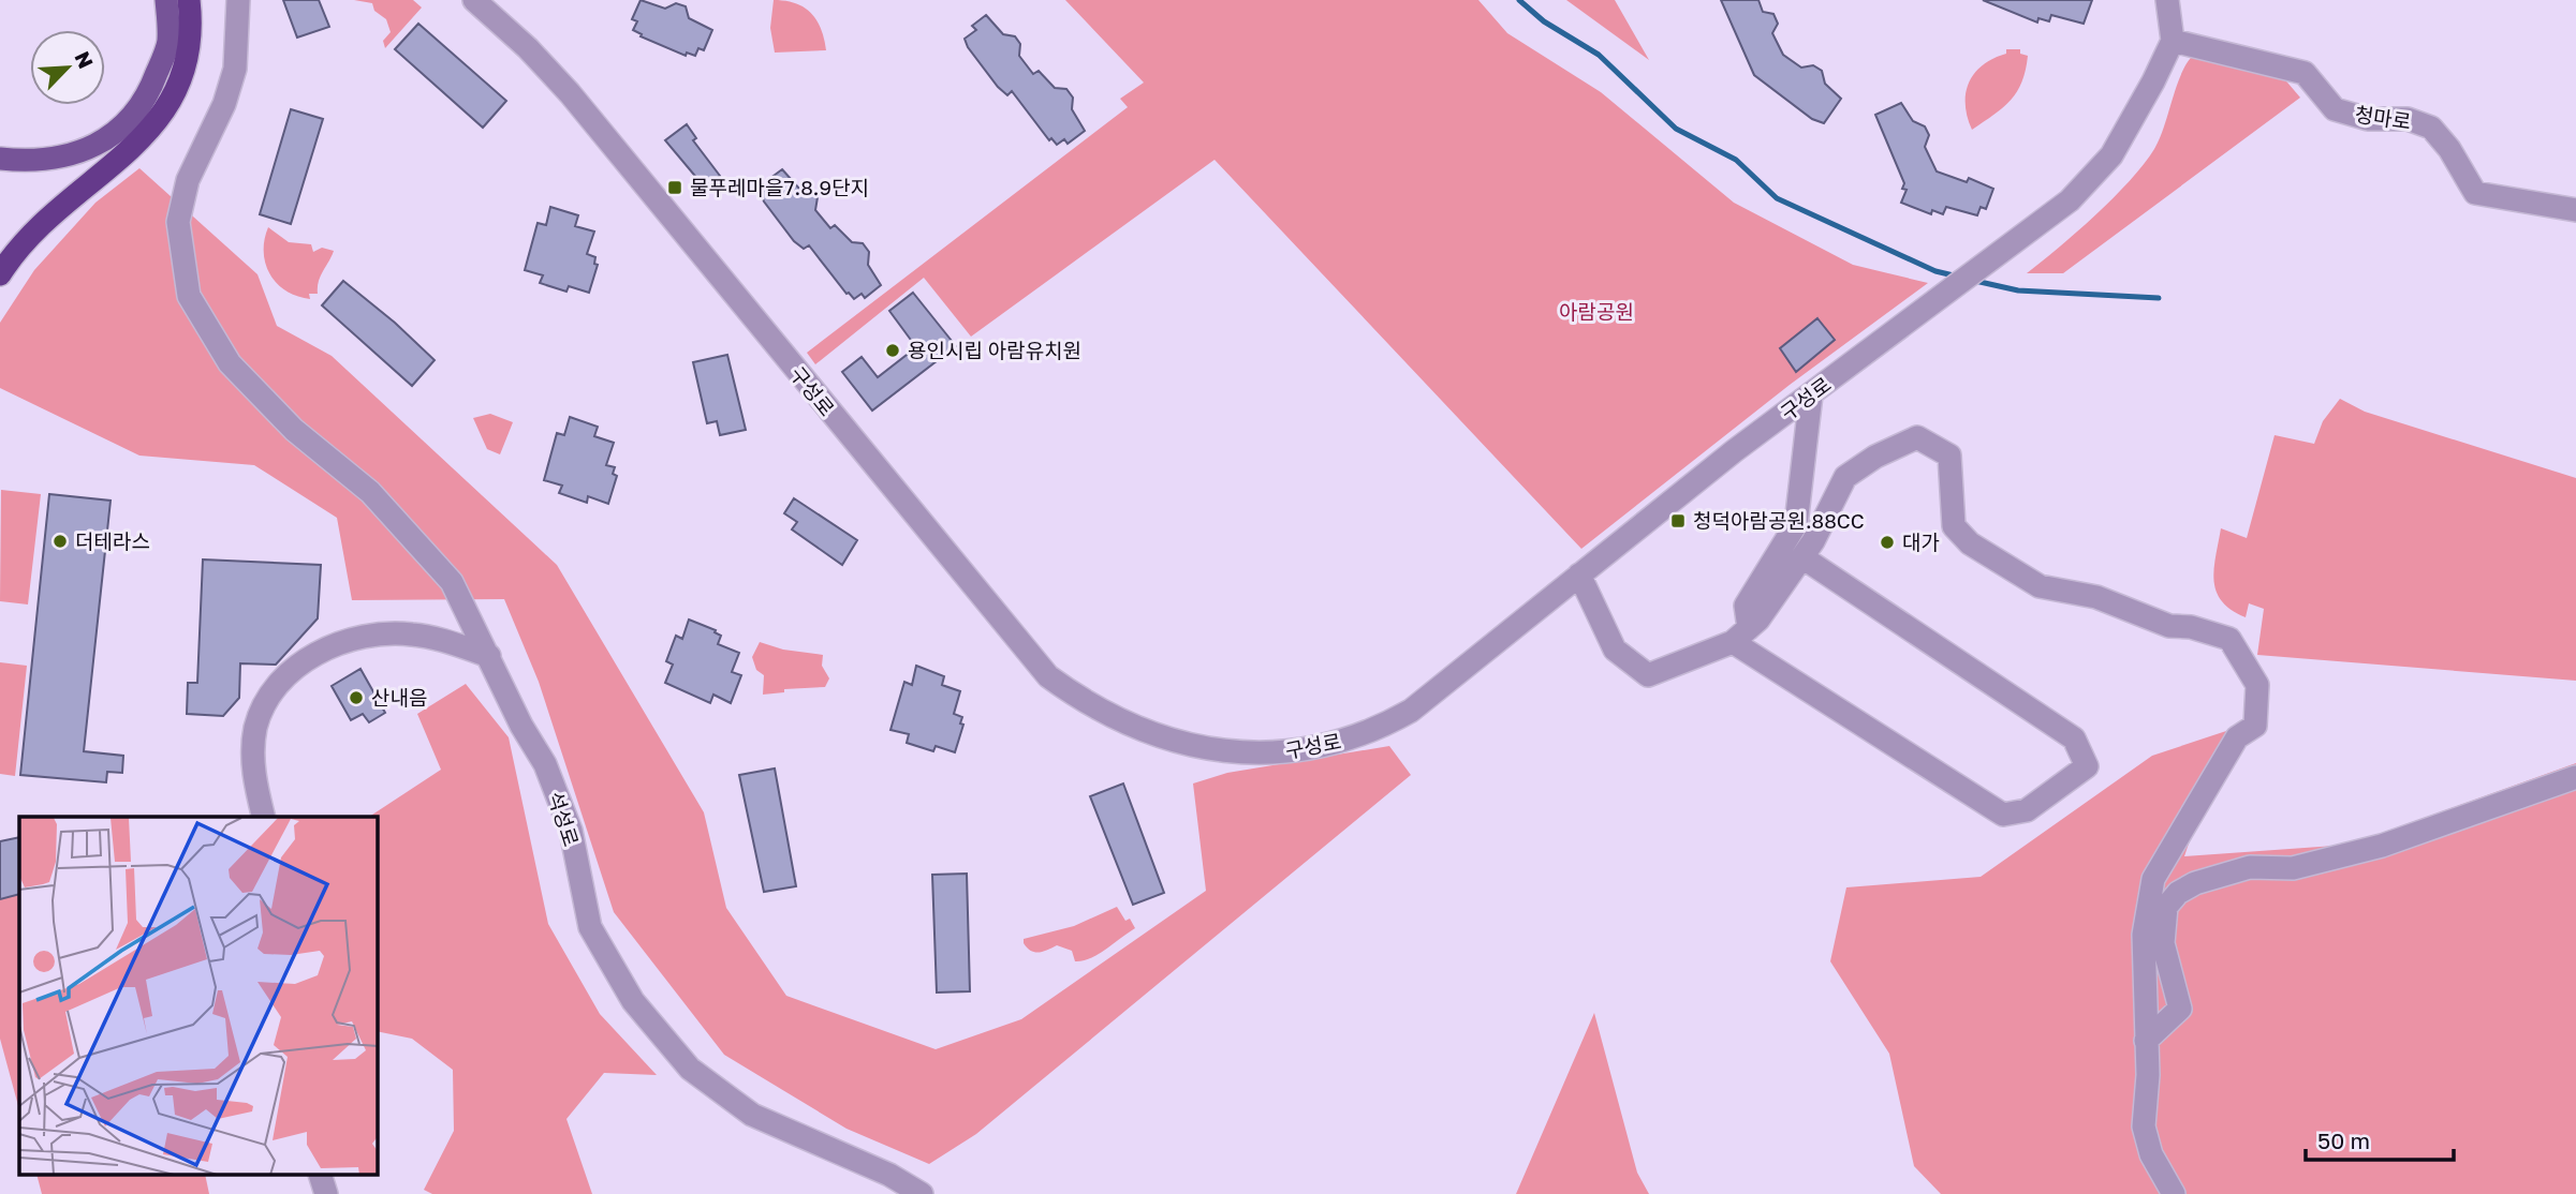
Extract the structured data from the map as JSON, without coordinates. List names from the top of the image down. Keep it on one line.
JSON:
{"streets":{"street":["청마로","구성로","석성로"]},"crossings":[["청마로","구성로"]],"parks":["아람공원"],"places":{"transit":["물푸레마을7.8.9단지","청덕아람공원.88CC"],"other":["용인시립 아람유치원","더테라스","대가","산내음"]},"scale_bar":"50 m","north":"top right"}
